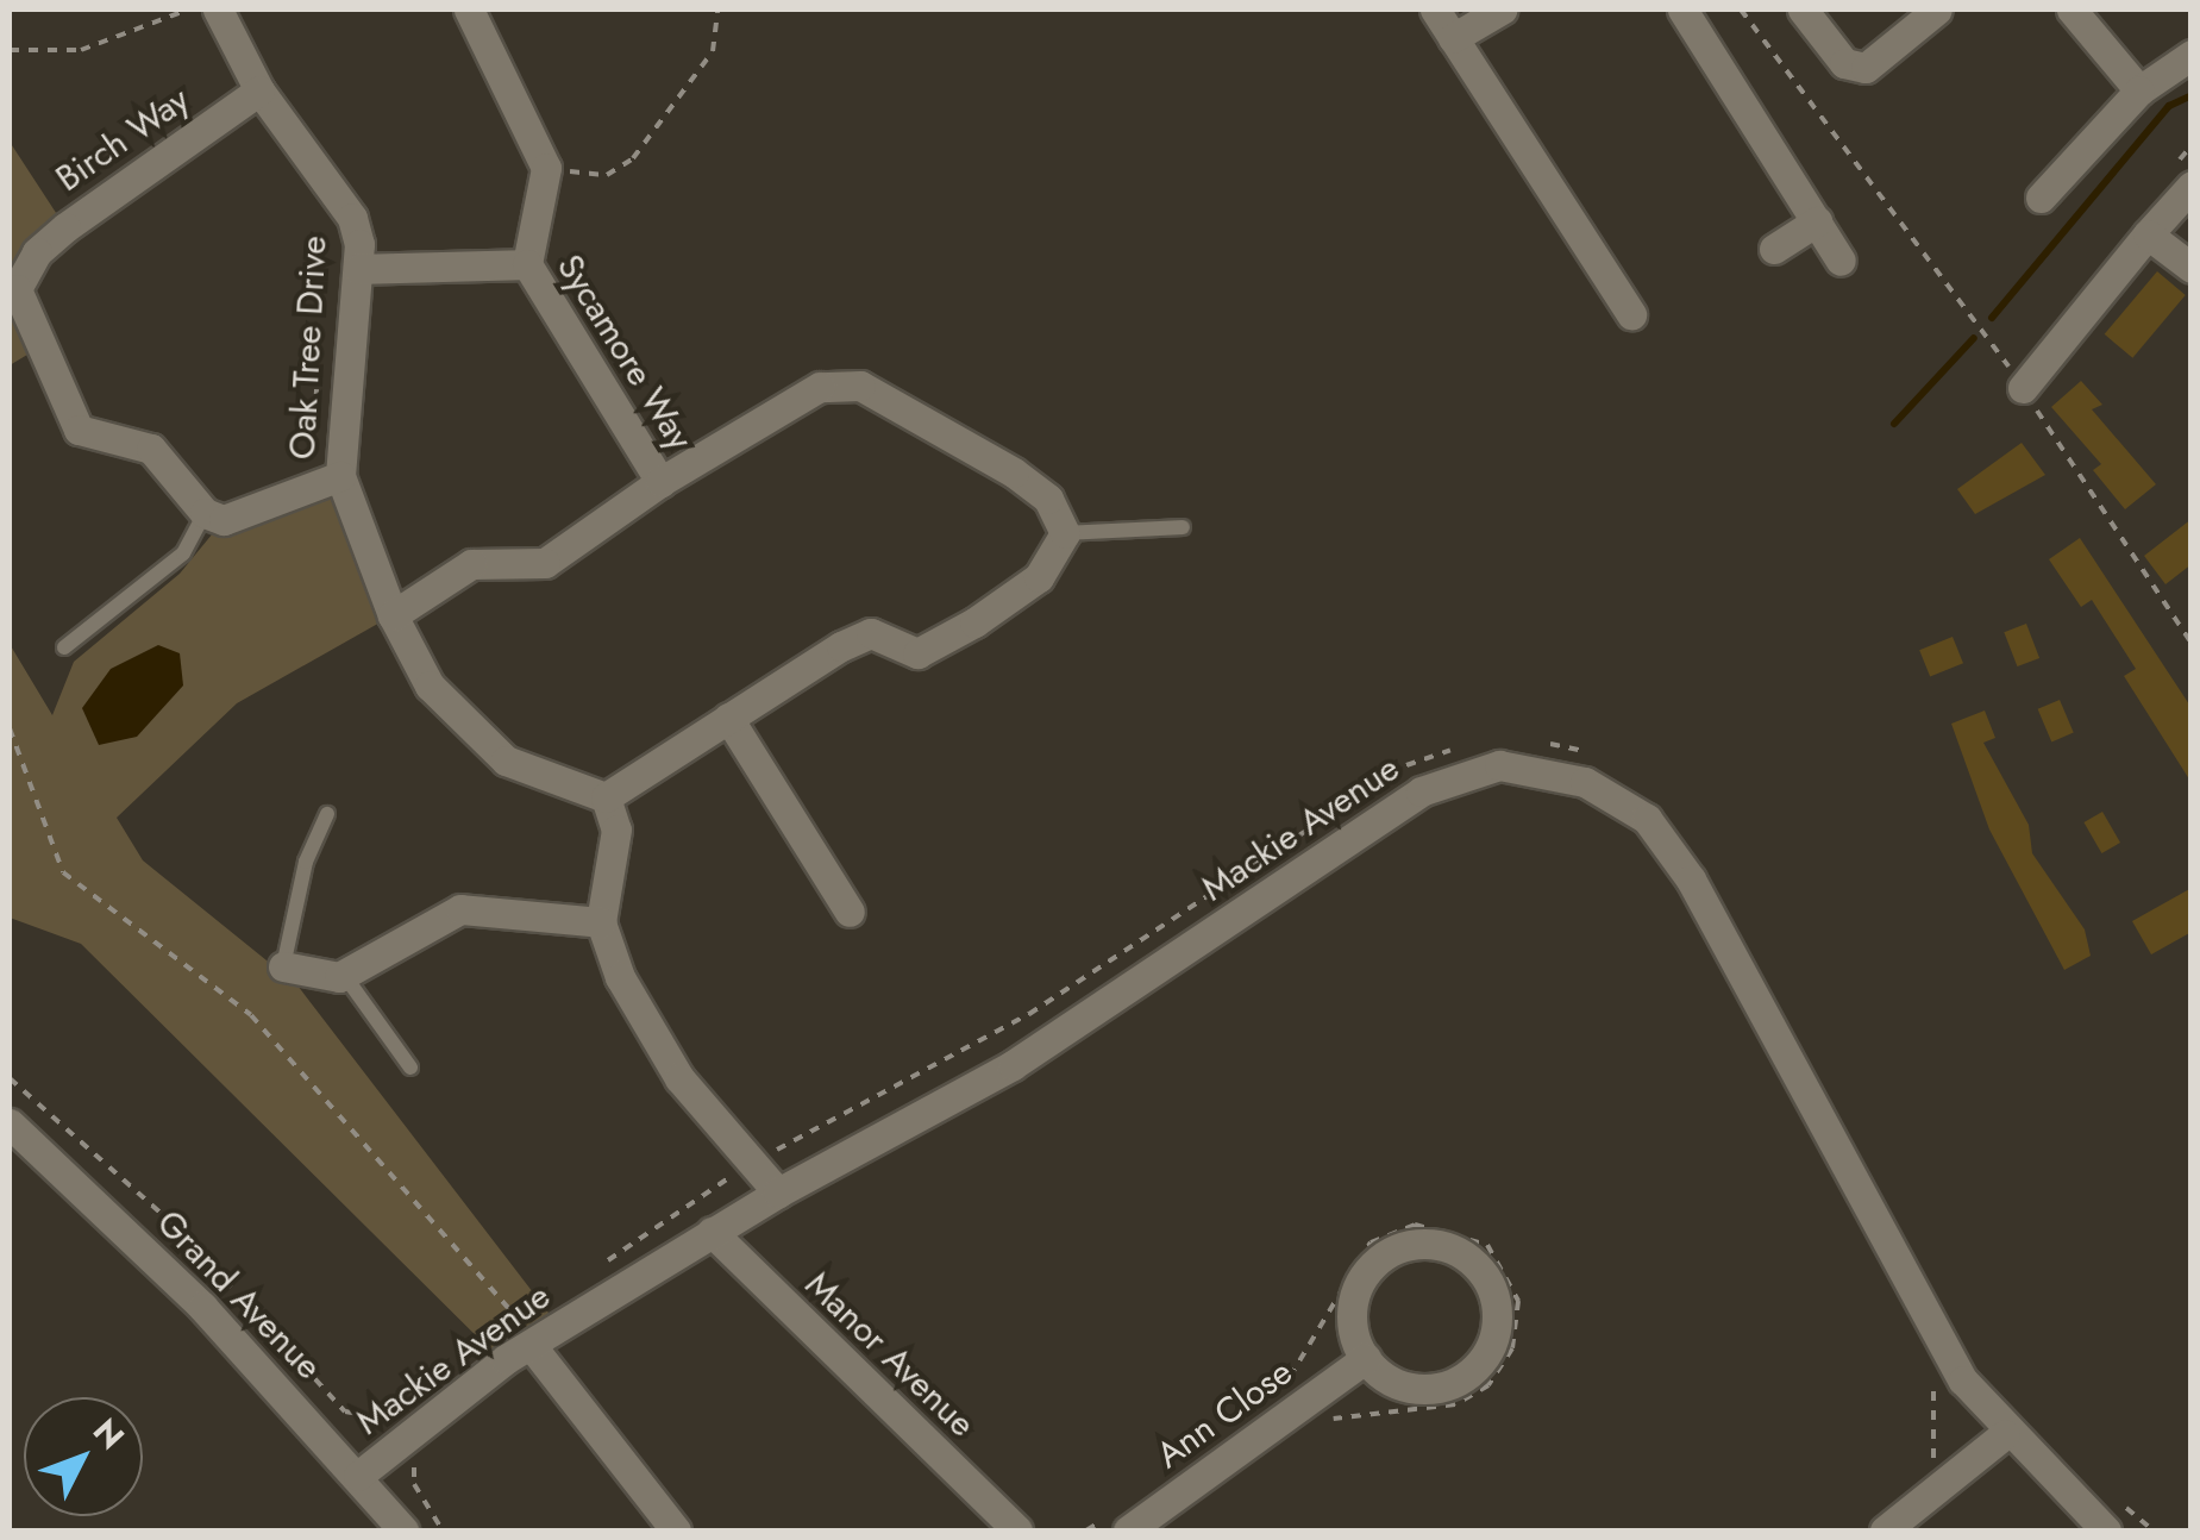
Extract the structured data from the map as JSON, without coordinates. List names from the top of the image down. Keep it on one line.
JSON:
{"streets":{"street":["Birch Way","Oak Tree Drive","Sycamore Way","Mackie Avenue","Grand Avenue","Manor Avenue","Ann Close"]},"crossings":[["Birch Way","Oak Tree Drive"],["Oak Tree Drive","Sycamore Way"],["Mackie Avenue","Grand Avenue"],["Mackie Avenue","Manor Avenue"]],"north":"top right"}
